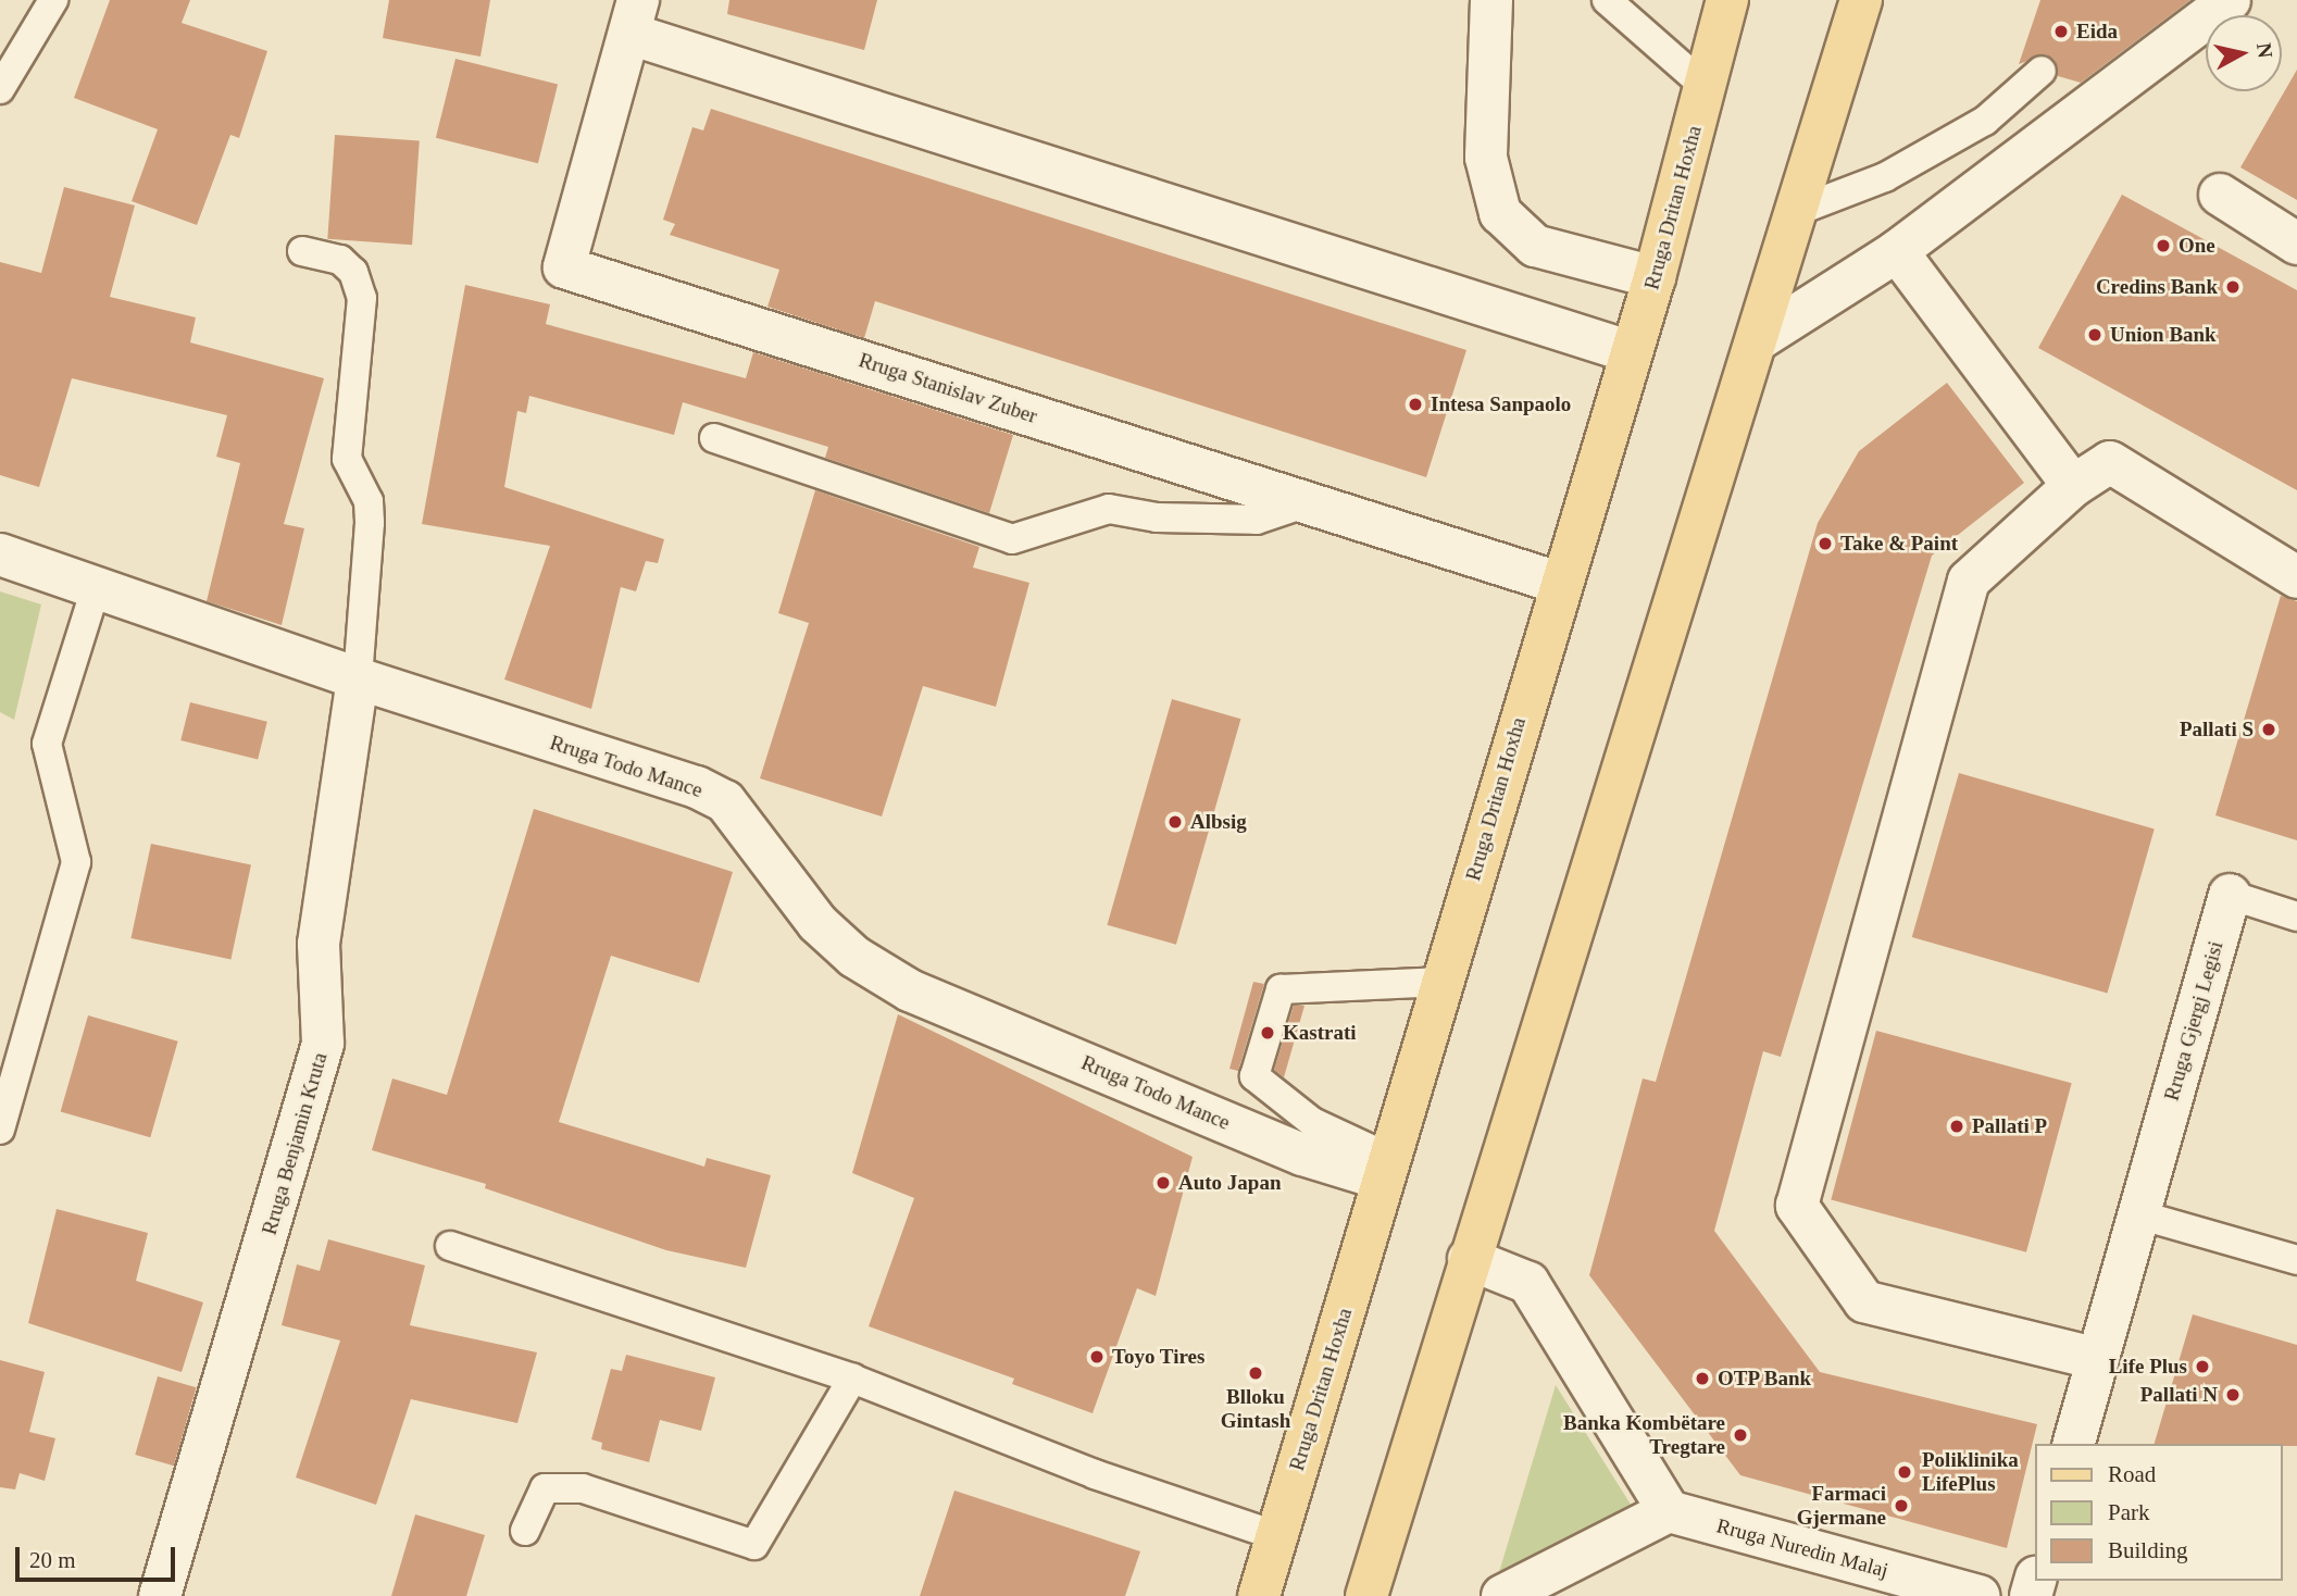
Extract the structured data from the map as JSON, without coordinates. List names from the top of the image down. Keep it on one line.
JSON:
{"streets":{"main road":["Rruga Dritan Hoxha"],"street":["Rruga Stanislav Zuber","Rruga Todo Mance","Rruga Gjergj Legisi","Rruga Benjamin Kruta","Rruga Nuredin Malaj"]},"crossings":[["Rruga Dritan Hoxha","Rruga Stanislav Zuber"],["Rruga Dritan Hoxha","Rruga Todo Mance"],["Rruga Todo Mance","Rruga Benjamin Kruta"]],"places":["Eida","One","Credins Bank","Union Bank","Intesa Sanpaolo","Take & Paint","Pallati S","Albsig","Kastrati","Pallati P","Auto Japan","Toyo Tires","Life Plus","Blloku Gintash","OTP Bank","Pallati N","Banka Kombëtare Tregtare","Poliklinika LifePlus","Farmaci Gjermane"],"legend":["Road","Park","Building"],"scale_bar":"20 m","north":"right"}
